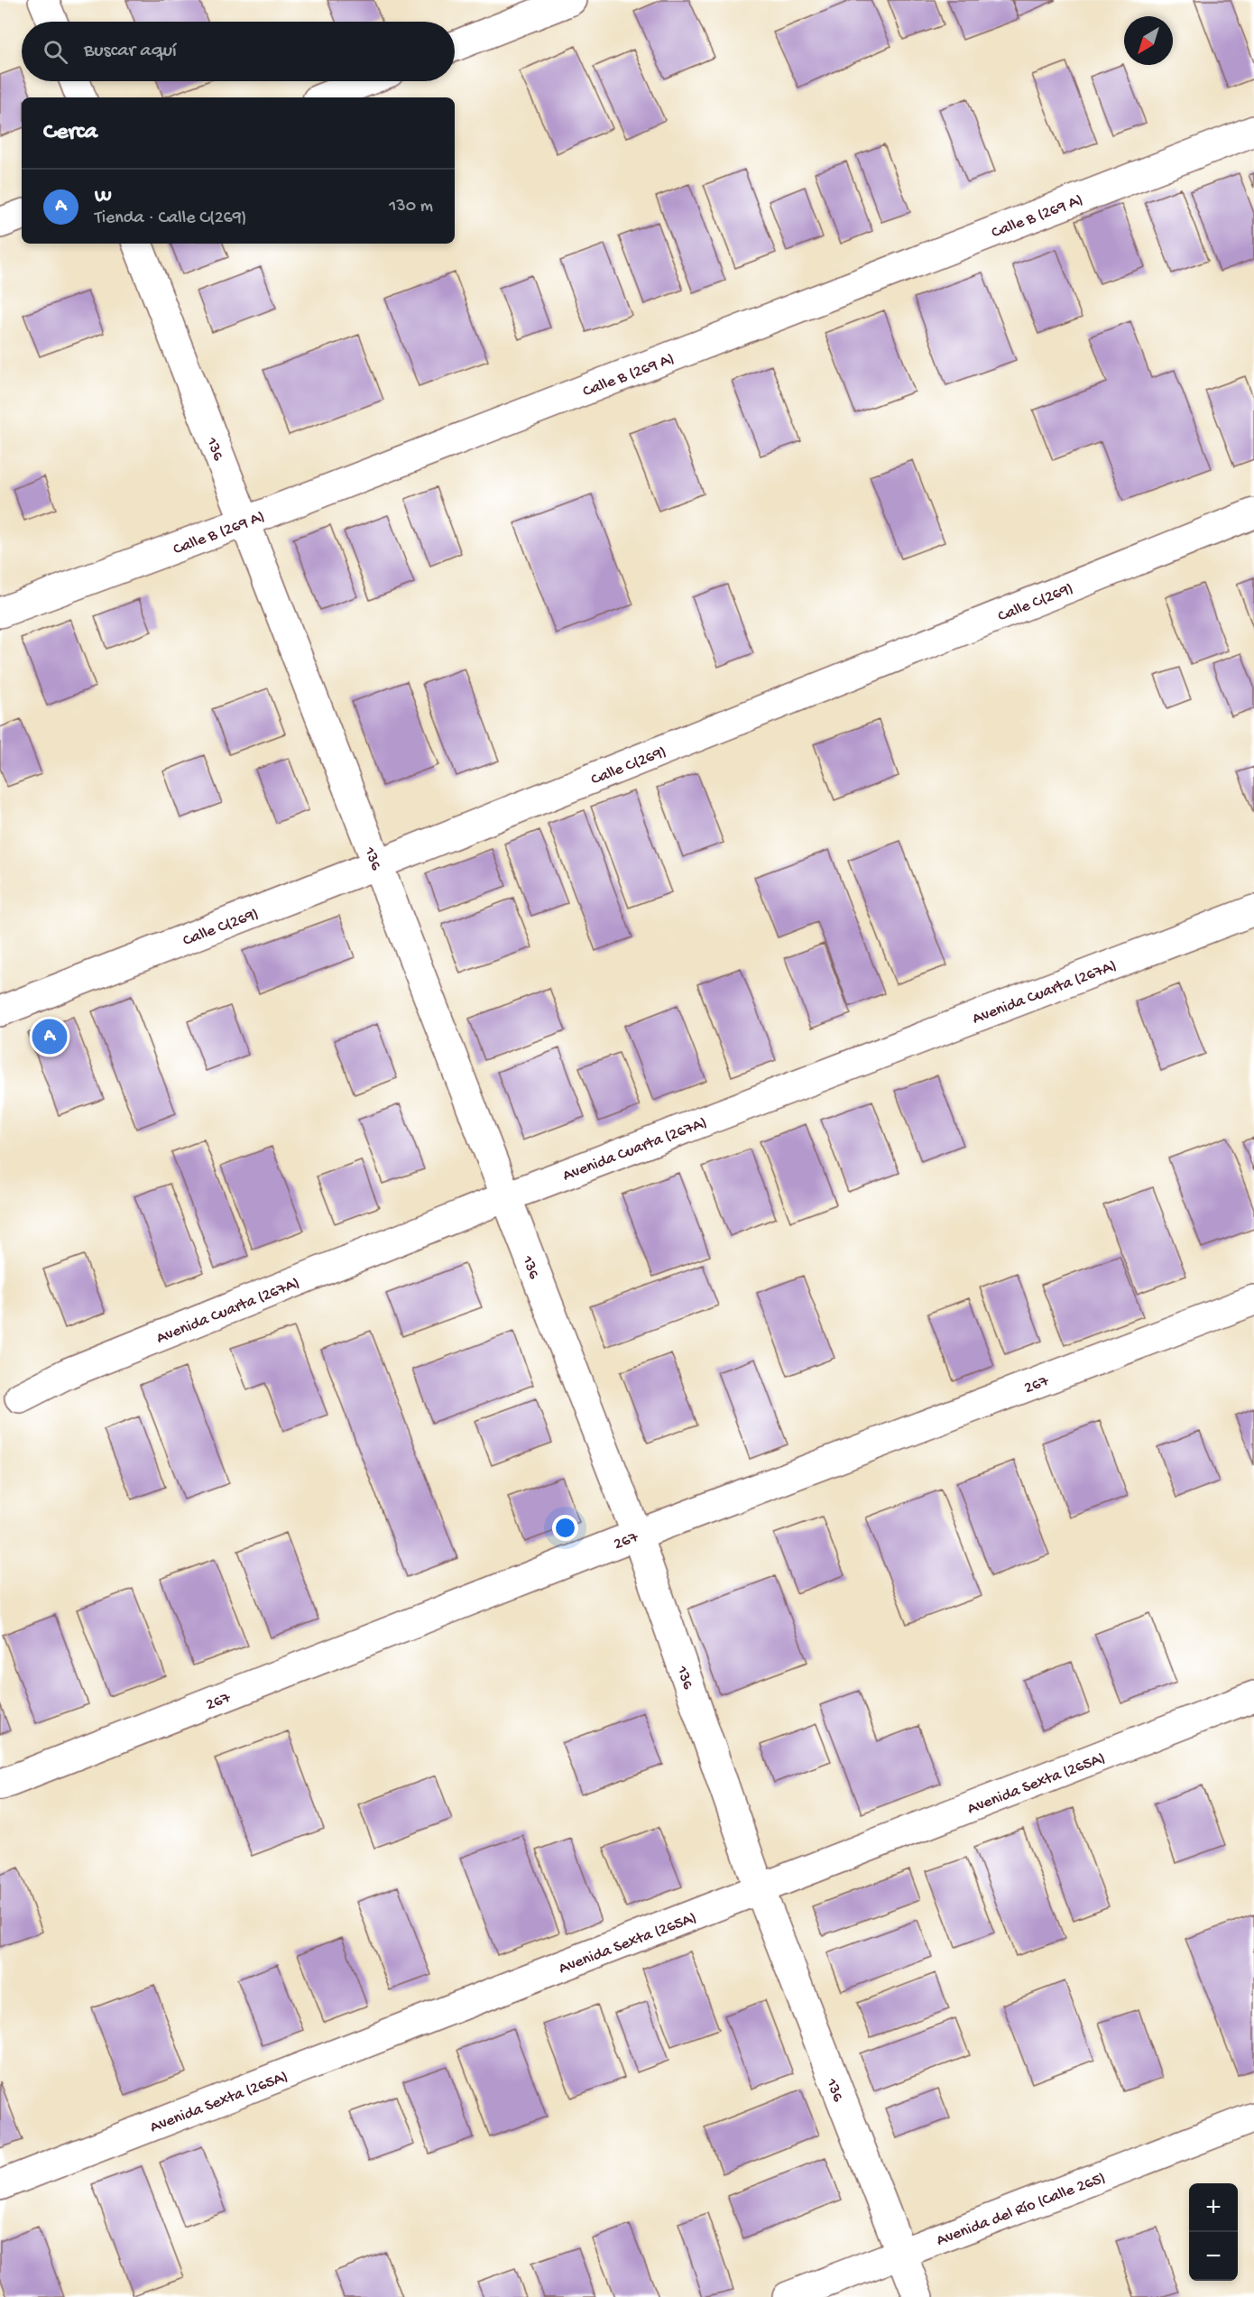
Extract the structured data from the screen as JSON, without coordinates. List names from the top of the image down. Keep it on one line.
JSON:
{"streets":{"street":["Calle B (269 A)","136","Calle C(269)","Avenida Cuarta (267A)","267","Avenida Sexta (265A)","Avenida del Río (Calle 265)"]},"crossings":[["Calle B (269 A)","136"],["136","Calle C(269)"],["136","Avenida Cuarta (267A)"],["136","267"],["136","Avenida Sexta (265A)"],["136","Avenida del Río (Calle 265)"]],"north":"bottom left","page":{"search":"Buscar aquí","heading":"Cerca","list":[{"mark":"A","name":"W","note":"Tienda · Calle C(269)","value":"130 m"}],"pins":"A","map_buttons":["+","−"]}}
